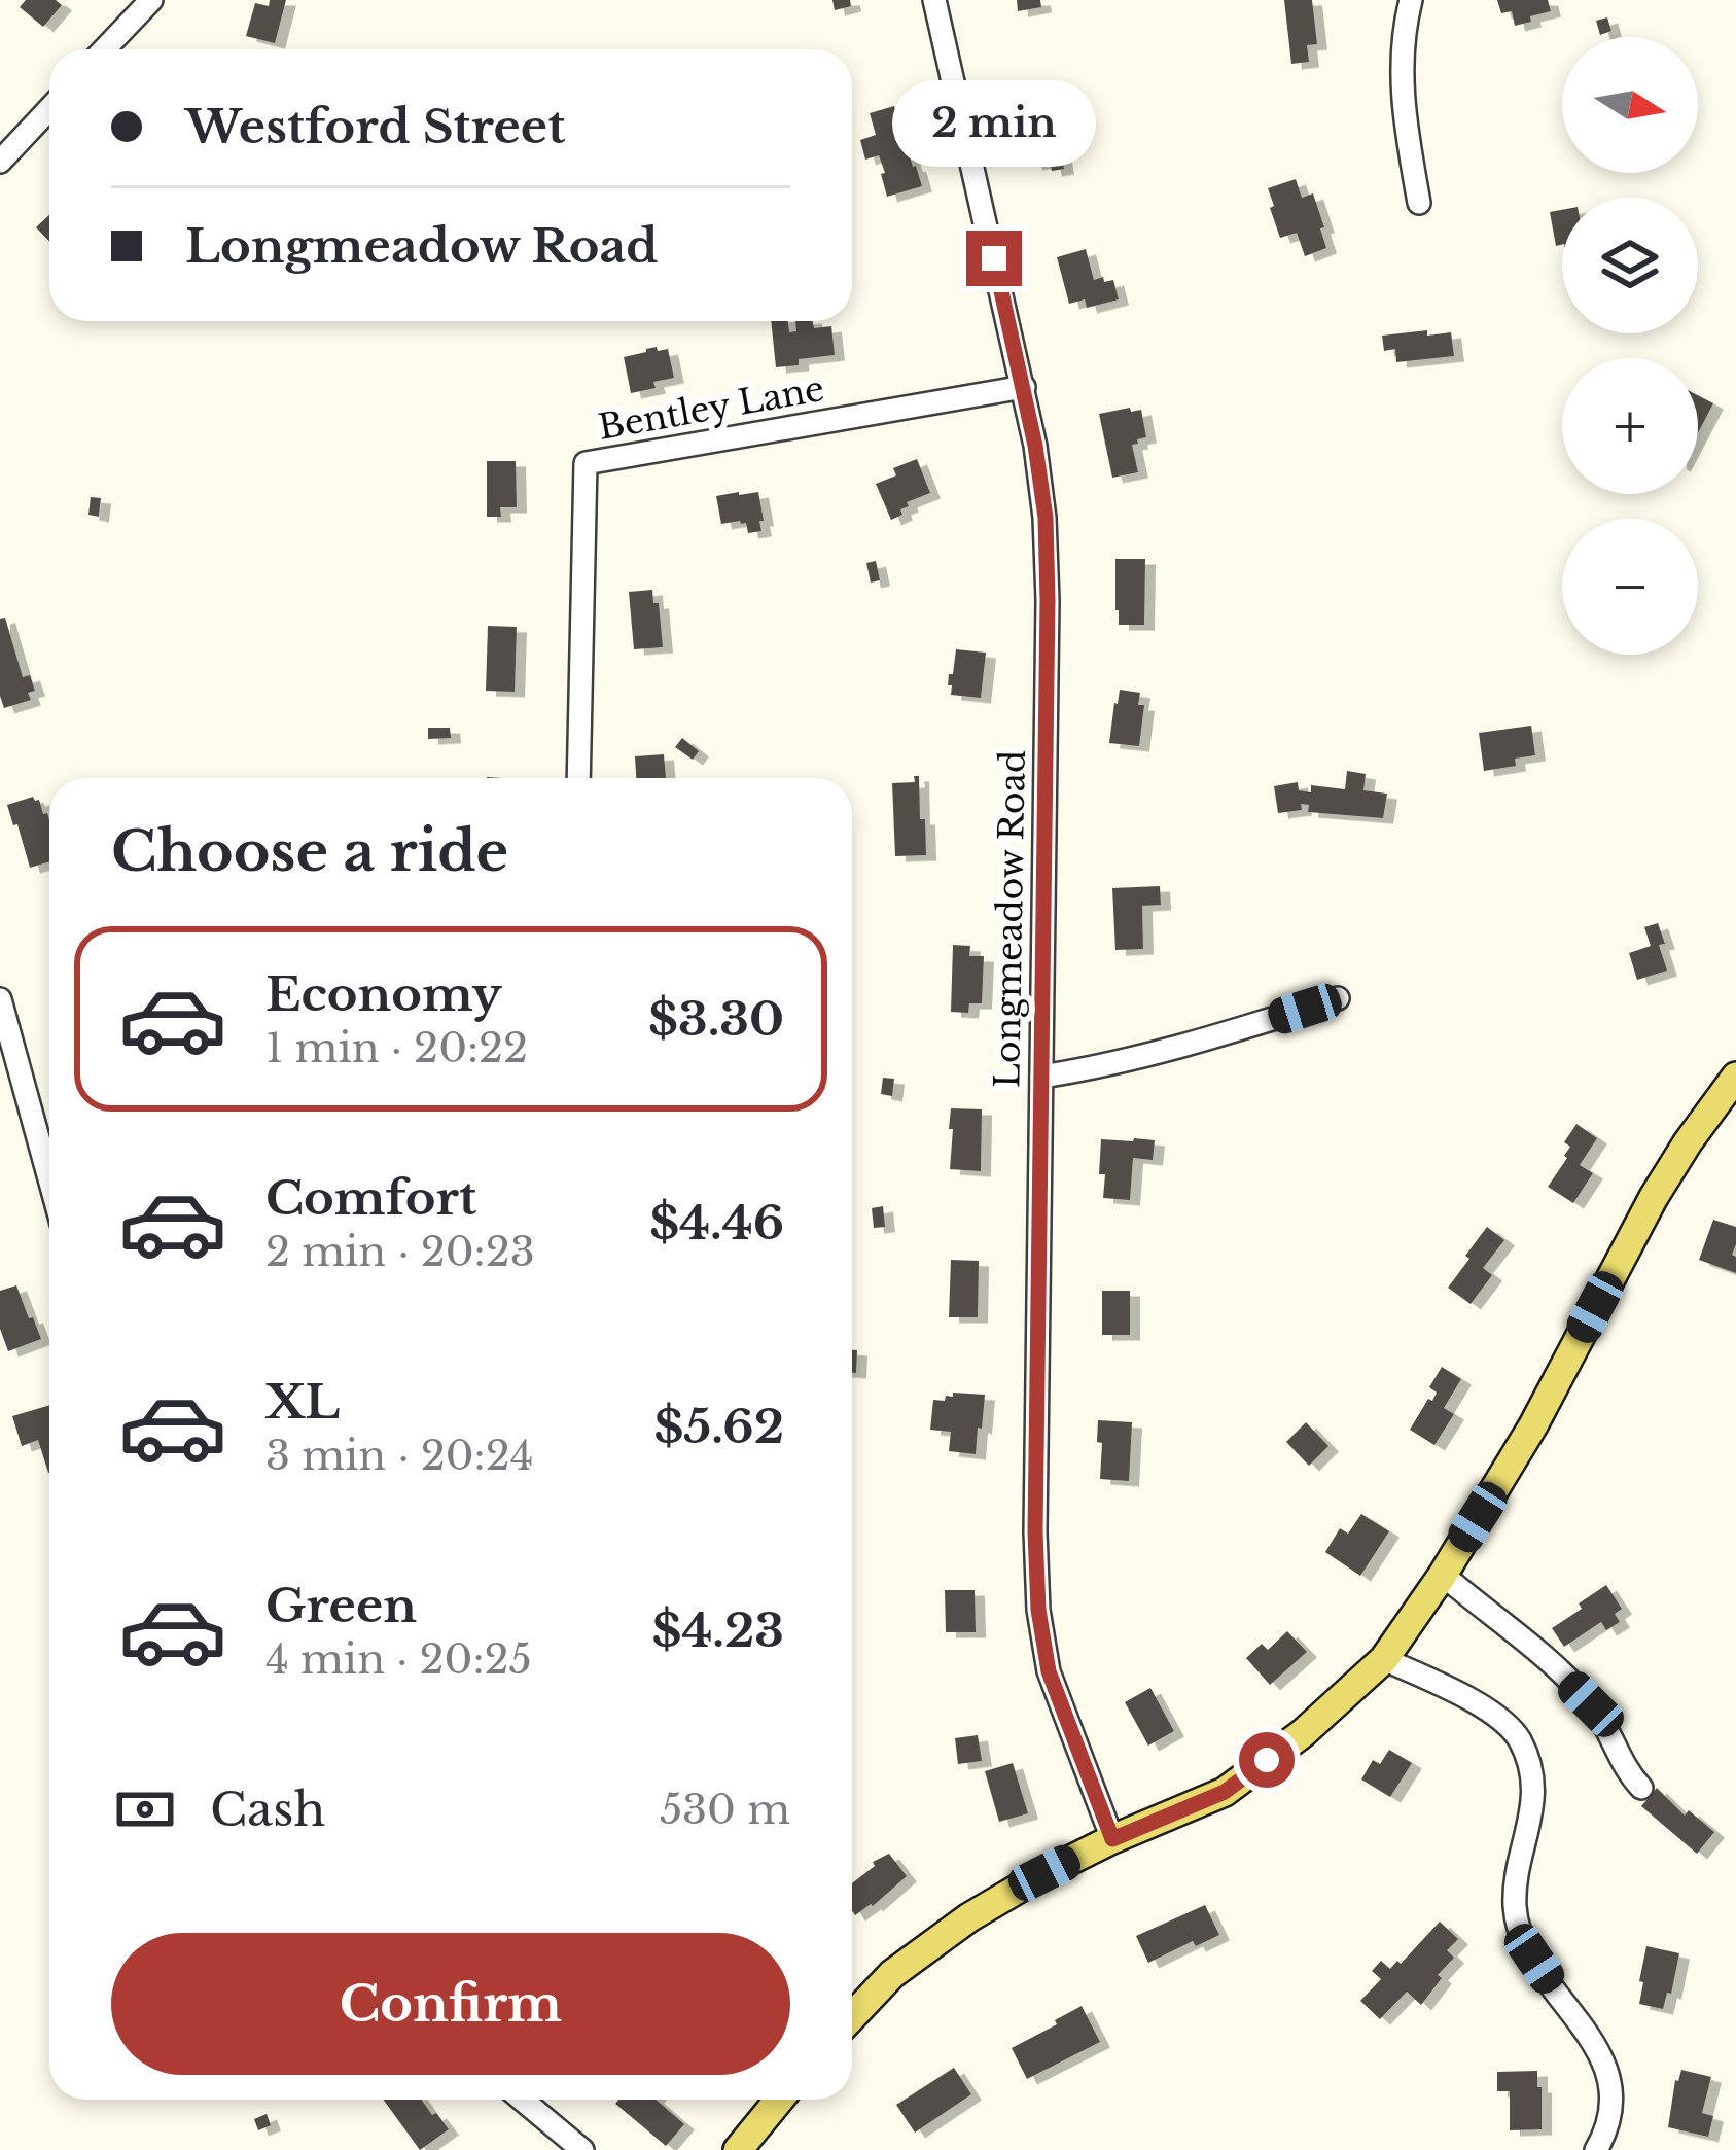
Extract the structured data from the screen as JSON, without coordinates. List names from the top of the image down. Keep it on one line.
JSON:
{"streets":{"street":["Bentley Lane","Longmeadow Road"]},"crossings":[["Bentley Lane","Longmeadow Road"]],"north":"right","page":{"map_buttons":["+","−"],"banner":["Westford Street","Longmeadow Road"],"bubble":"2 min","heading":"Choose a ride","list":[{"name":"Economy","note":"1 min · 20:22","value":"$3.30"},{"name":"Comfort","note":"2 min · 20:23","value":"$4.46"},{"name":"XL","note":"3 min · 20:24","value":"$5.62"},{"name":"Green","note":"4 min · 20:25","value":"$4.23"}],"pay":["Cash","530 m"],"buttons":"Confirm"}}
